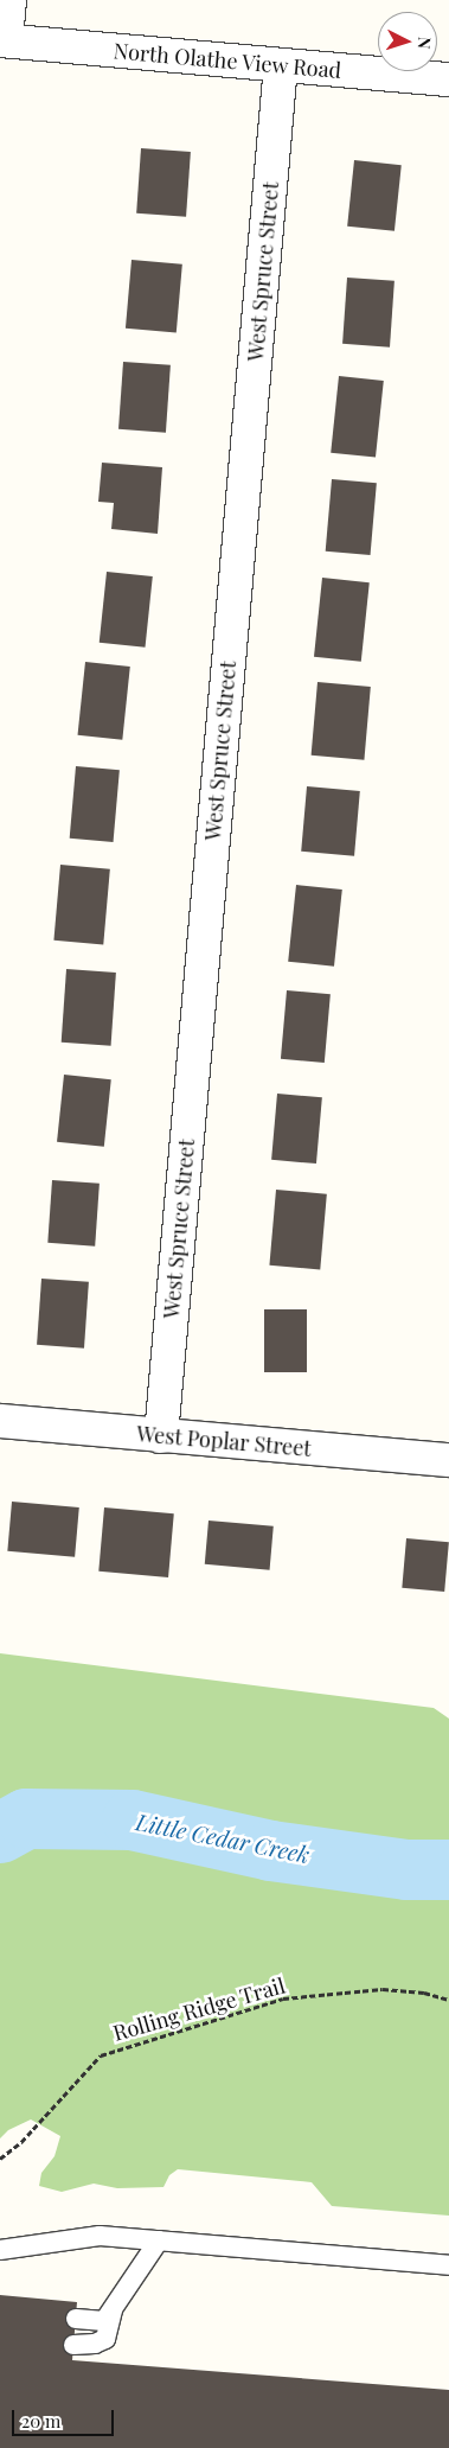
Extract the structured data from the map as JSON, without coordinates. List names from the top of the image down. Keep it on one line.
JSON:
{"streets":{"street":["North Olathe View Road","West Spruce Street","West Poplar Street"],"path":["Rolling Ridge Trail"]},"crossings":[["North Olathe View Road","West Spruce Street"],["West Spruce Street","West Poplar Street"]],"water":["Little Cedar Creek"],"scale_bar":"20 m","north":"right"}
